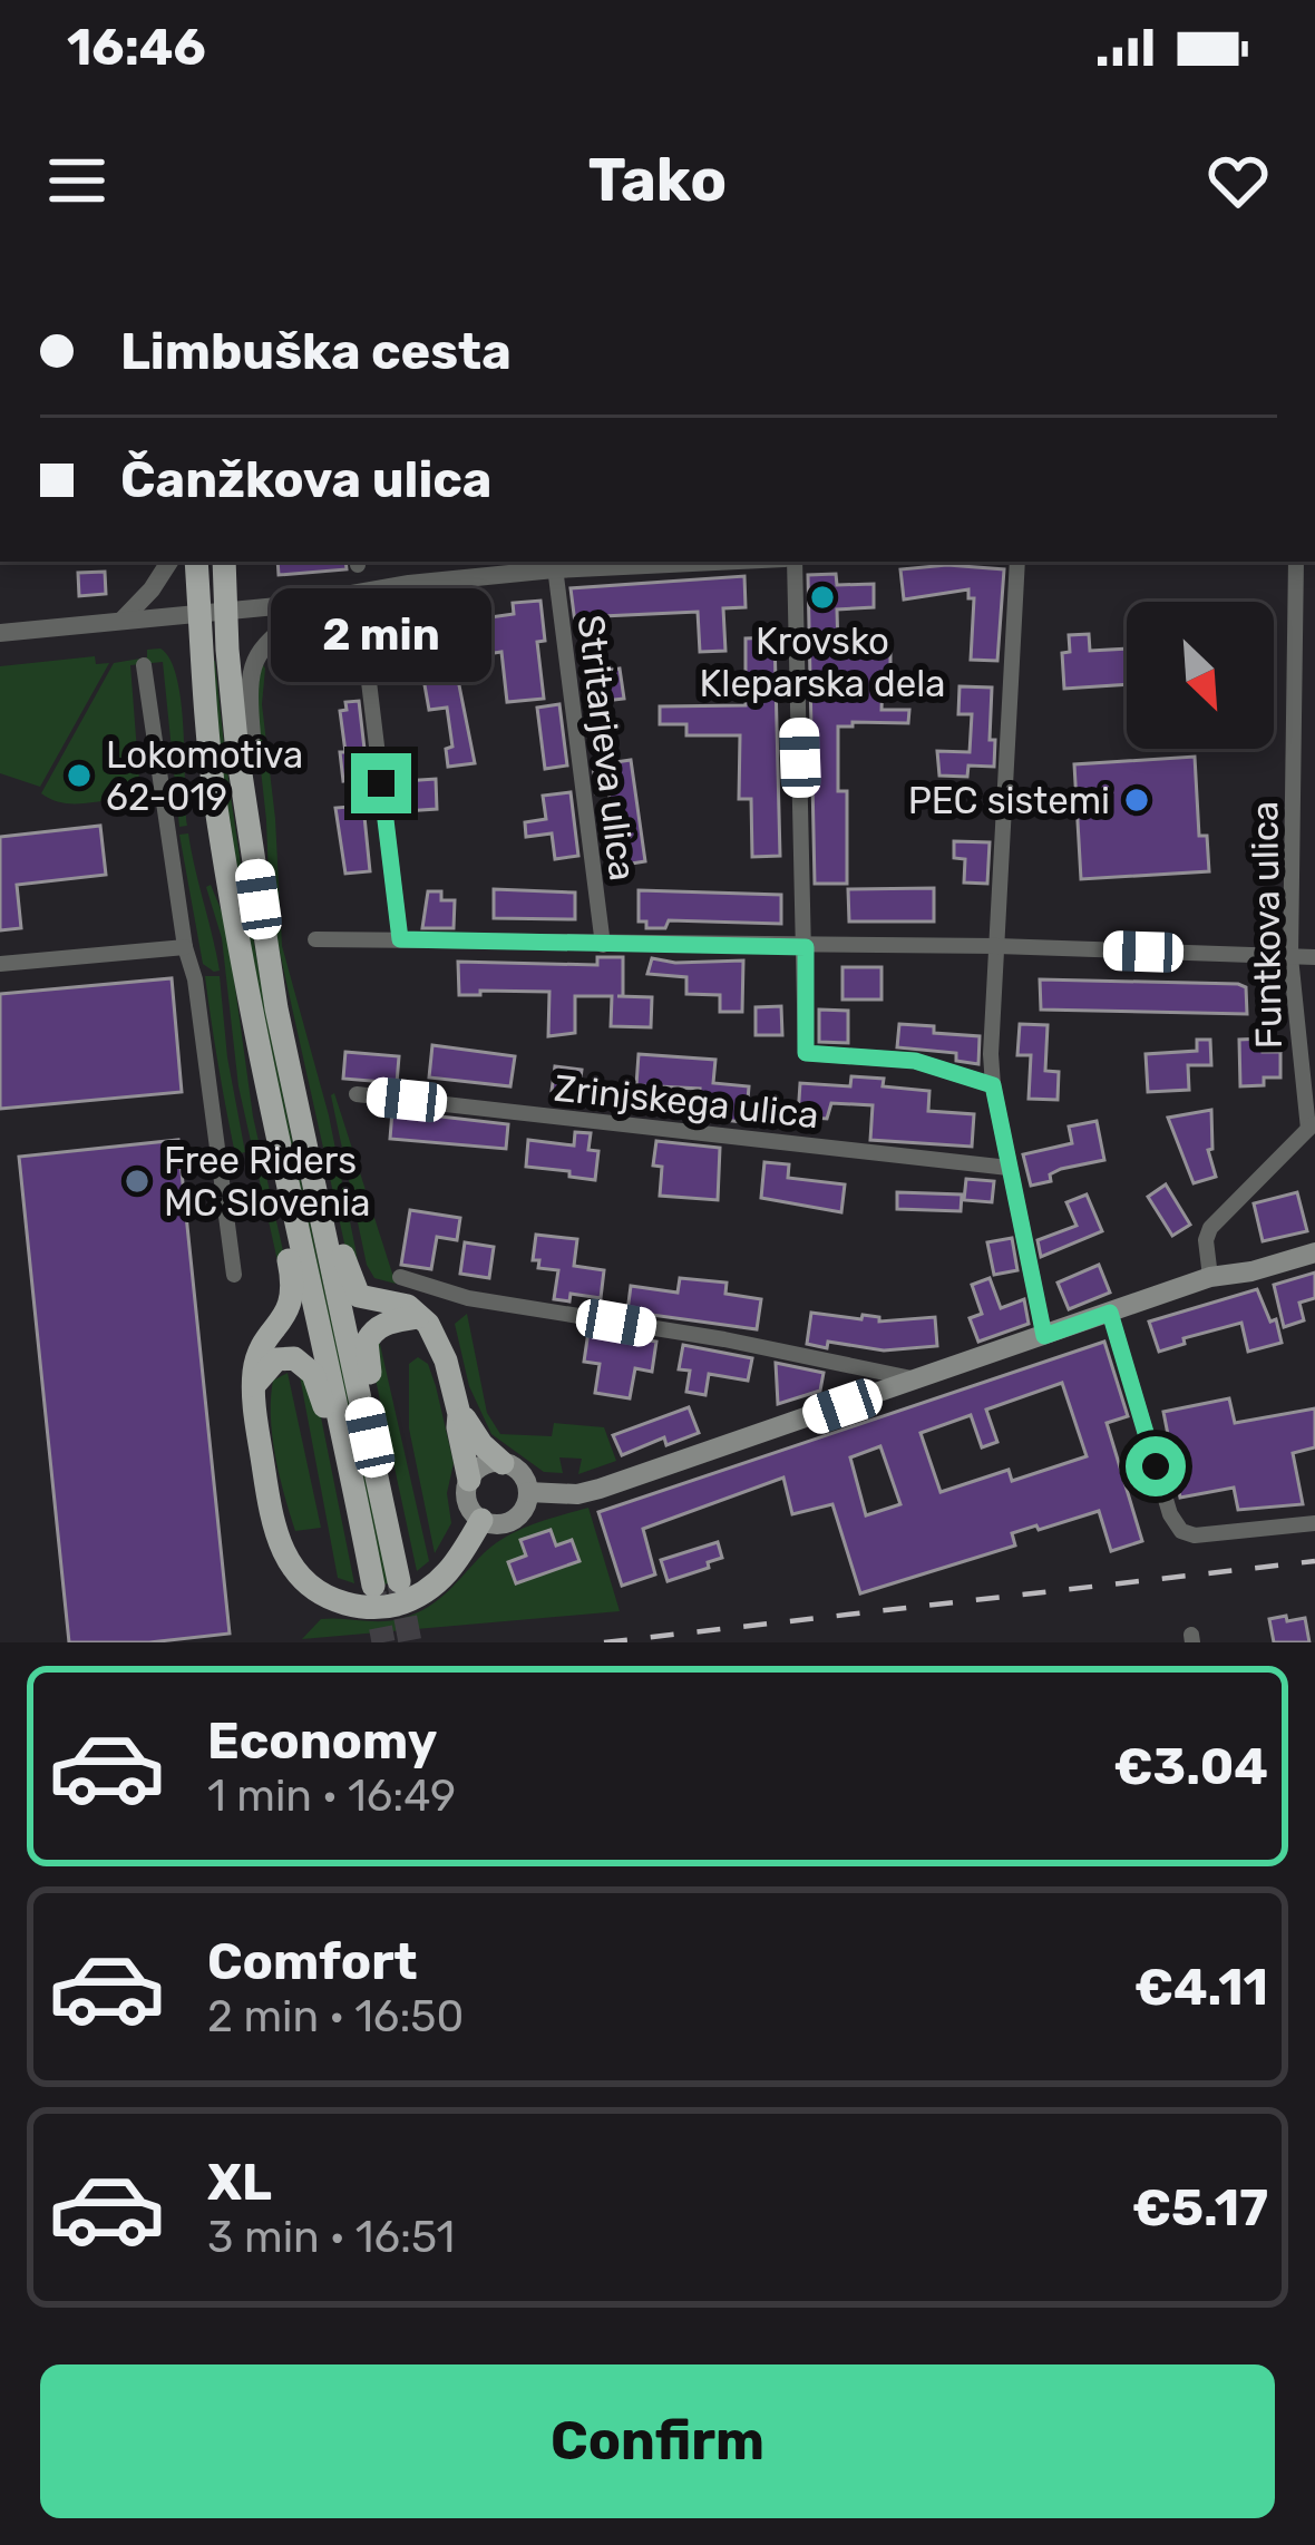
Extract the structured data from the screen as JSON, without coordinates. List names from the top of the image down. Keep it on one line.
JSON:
{"streets":{"street":["Stritarjeva ulica","Funtkova ulica","Zrinjskega ulica"]},"places":["Krovsko Kleparska dela","Lokomotiva 62-019","PEC sistemi","Free Riders MC Slovenia"],"north":"bottom right","page":{"status":"16:46","header":"Tako","banner":["Limbuška cesta","Čanžkova ulica"],"bubble":"2 min","list":[{"name":"Economy","note":"1 min · 16:49","value":"€3.04"},{"name":"Comfort","note":"2 min · 16:50","value":"€4.11"},{"name":"XL","note":"3 min · 16:51","value":"€5.17"}],"buttons":"Confirm"}}
